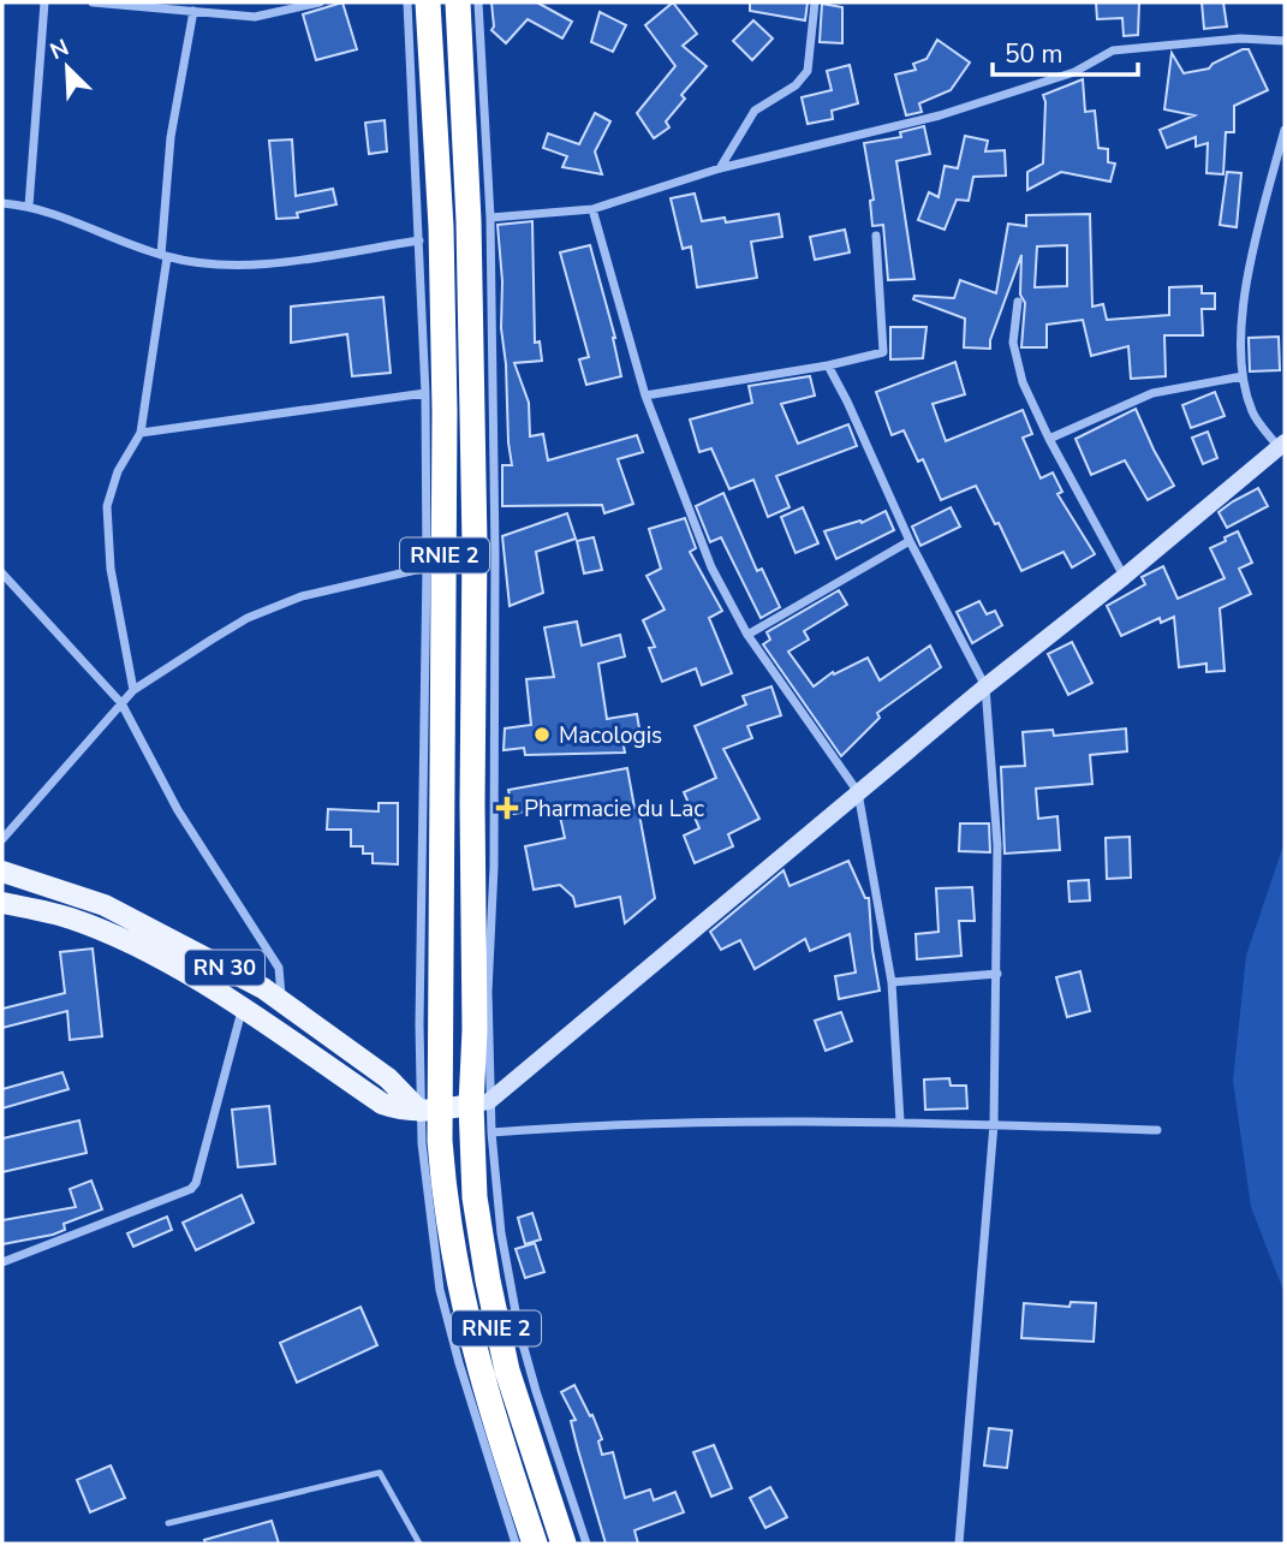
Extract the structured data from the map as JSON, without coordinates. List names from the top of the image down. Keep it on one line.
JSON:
{"streets":{"highway":["RNIE 2"],"main road":["RN 30"]},"crossings":[["RNIE 2","RN 30"]],"places":{"other":["Macologis"],"health":["Pharmacie du Lac"]},"scale_bar":"50 m","north":"top left"}
